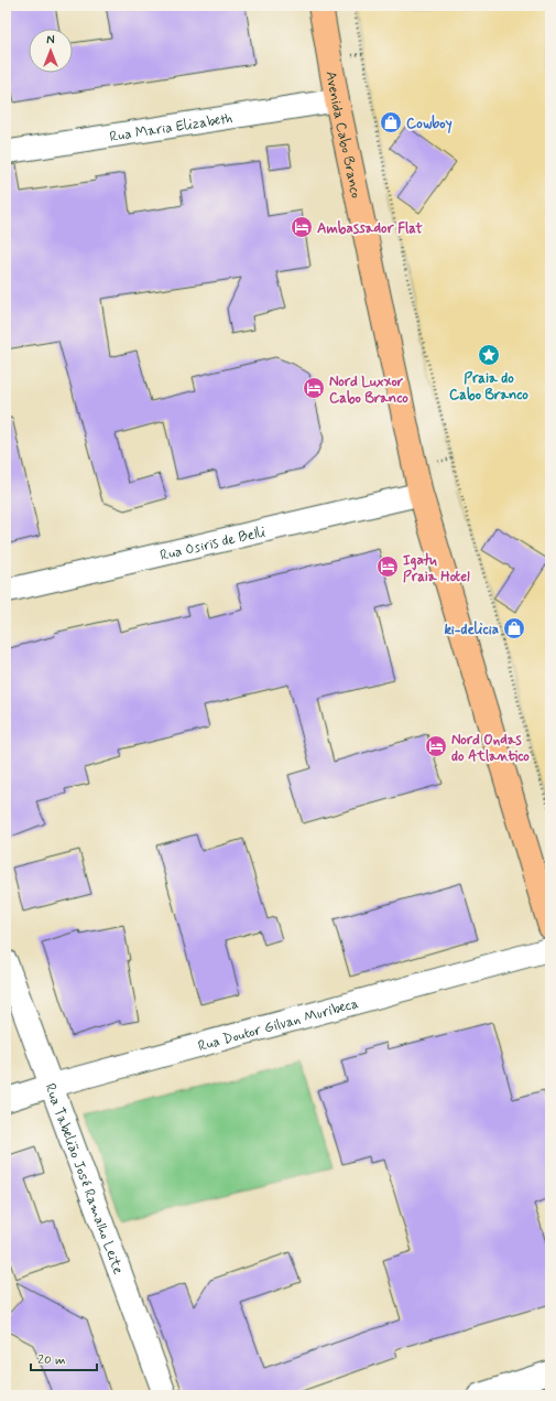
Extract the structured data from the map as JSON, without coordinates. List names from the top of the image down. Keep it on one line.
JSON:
{"streets":{"main road":["Avenida Cabo Branco"],"street":["Rua Maria Elizabeth","Rua Osiris de Belli","Rua Doutor Gilvan Muribeca","Rua Tabelião José Ramalho Leite"]},"crossings":[["Rua Maria Elizabeth","Avenida Cabo Branco"],["Avenida Cabo Branco","Rua Osiris de Belli"],["Rua Doutor Gilvan Muribeca","Rua Tabelião José Ramalho Leite"]],"places":{"shop":["Cowboy","ki-delicia"],"hotel":["Ambassador Flat","Nord Luxxor Cabo Branco","Igatu Praia Hotel","Nord Ondas do Atlantico"],"place":["Praia do Cabo Branco"]},"scale_bar":"20 m","north":"top"}
